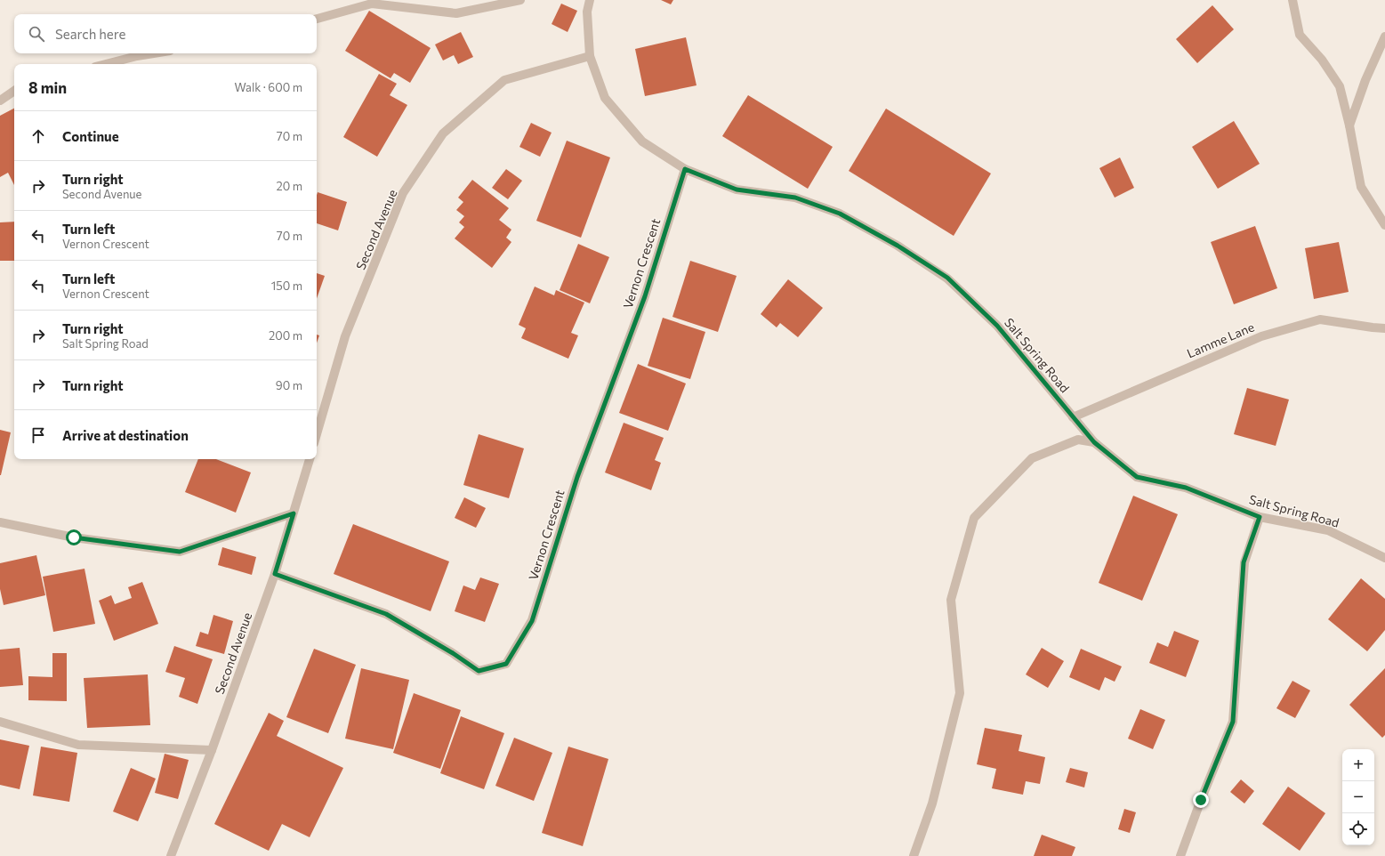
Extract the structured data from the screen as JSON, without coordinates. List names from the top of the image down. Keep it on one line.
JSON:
{"streets":{"street":["Second Avenue","Vernon Crescent","Lamme Lane","Salt Spring Road"]},"crossings":[["Second Avenue","Vernon Crescent"],["Second Avenue","Salt Spring Road"],["Vernon Crescent","Salt Spring Road"],["Lamme Lane","Salt Spring Road"]],"page":{"search":"Search here","heading":["8 min","Walk · 600 m"],"list":[["Continue","70 m"],["Turn right","Second Avenue","20 m"],["Turn left","Vernon Crescent","70 m"],["Turn left","Vernon Crescent","150 m"],["Turn right","Salt Spring Road","200 m"],["Turn right","90 m"],"Arrive at destination"],"map_buttons":["+","−"]}}
